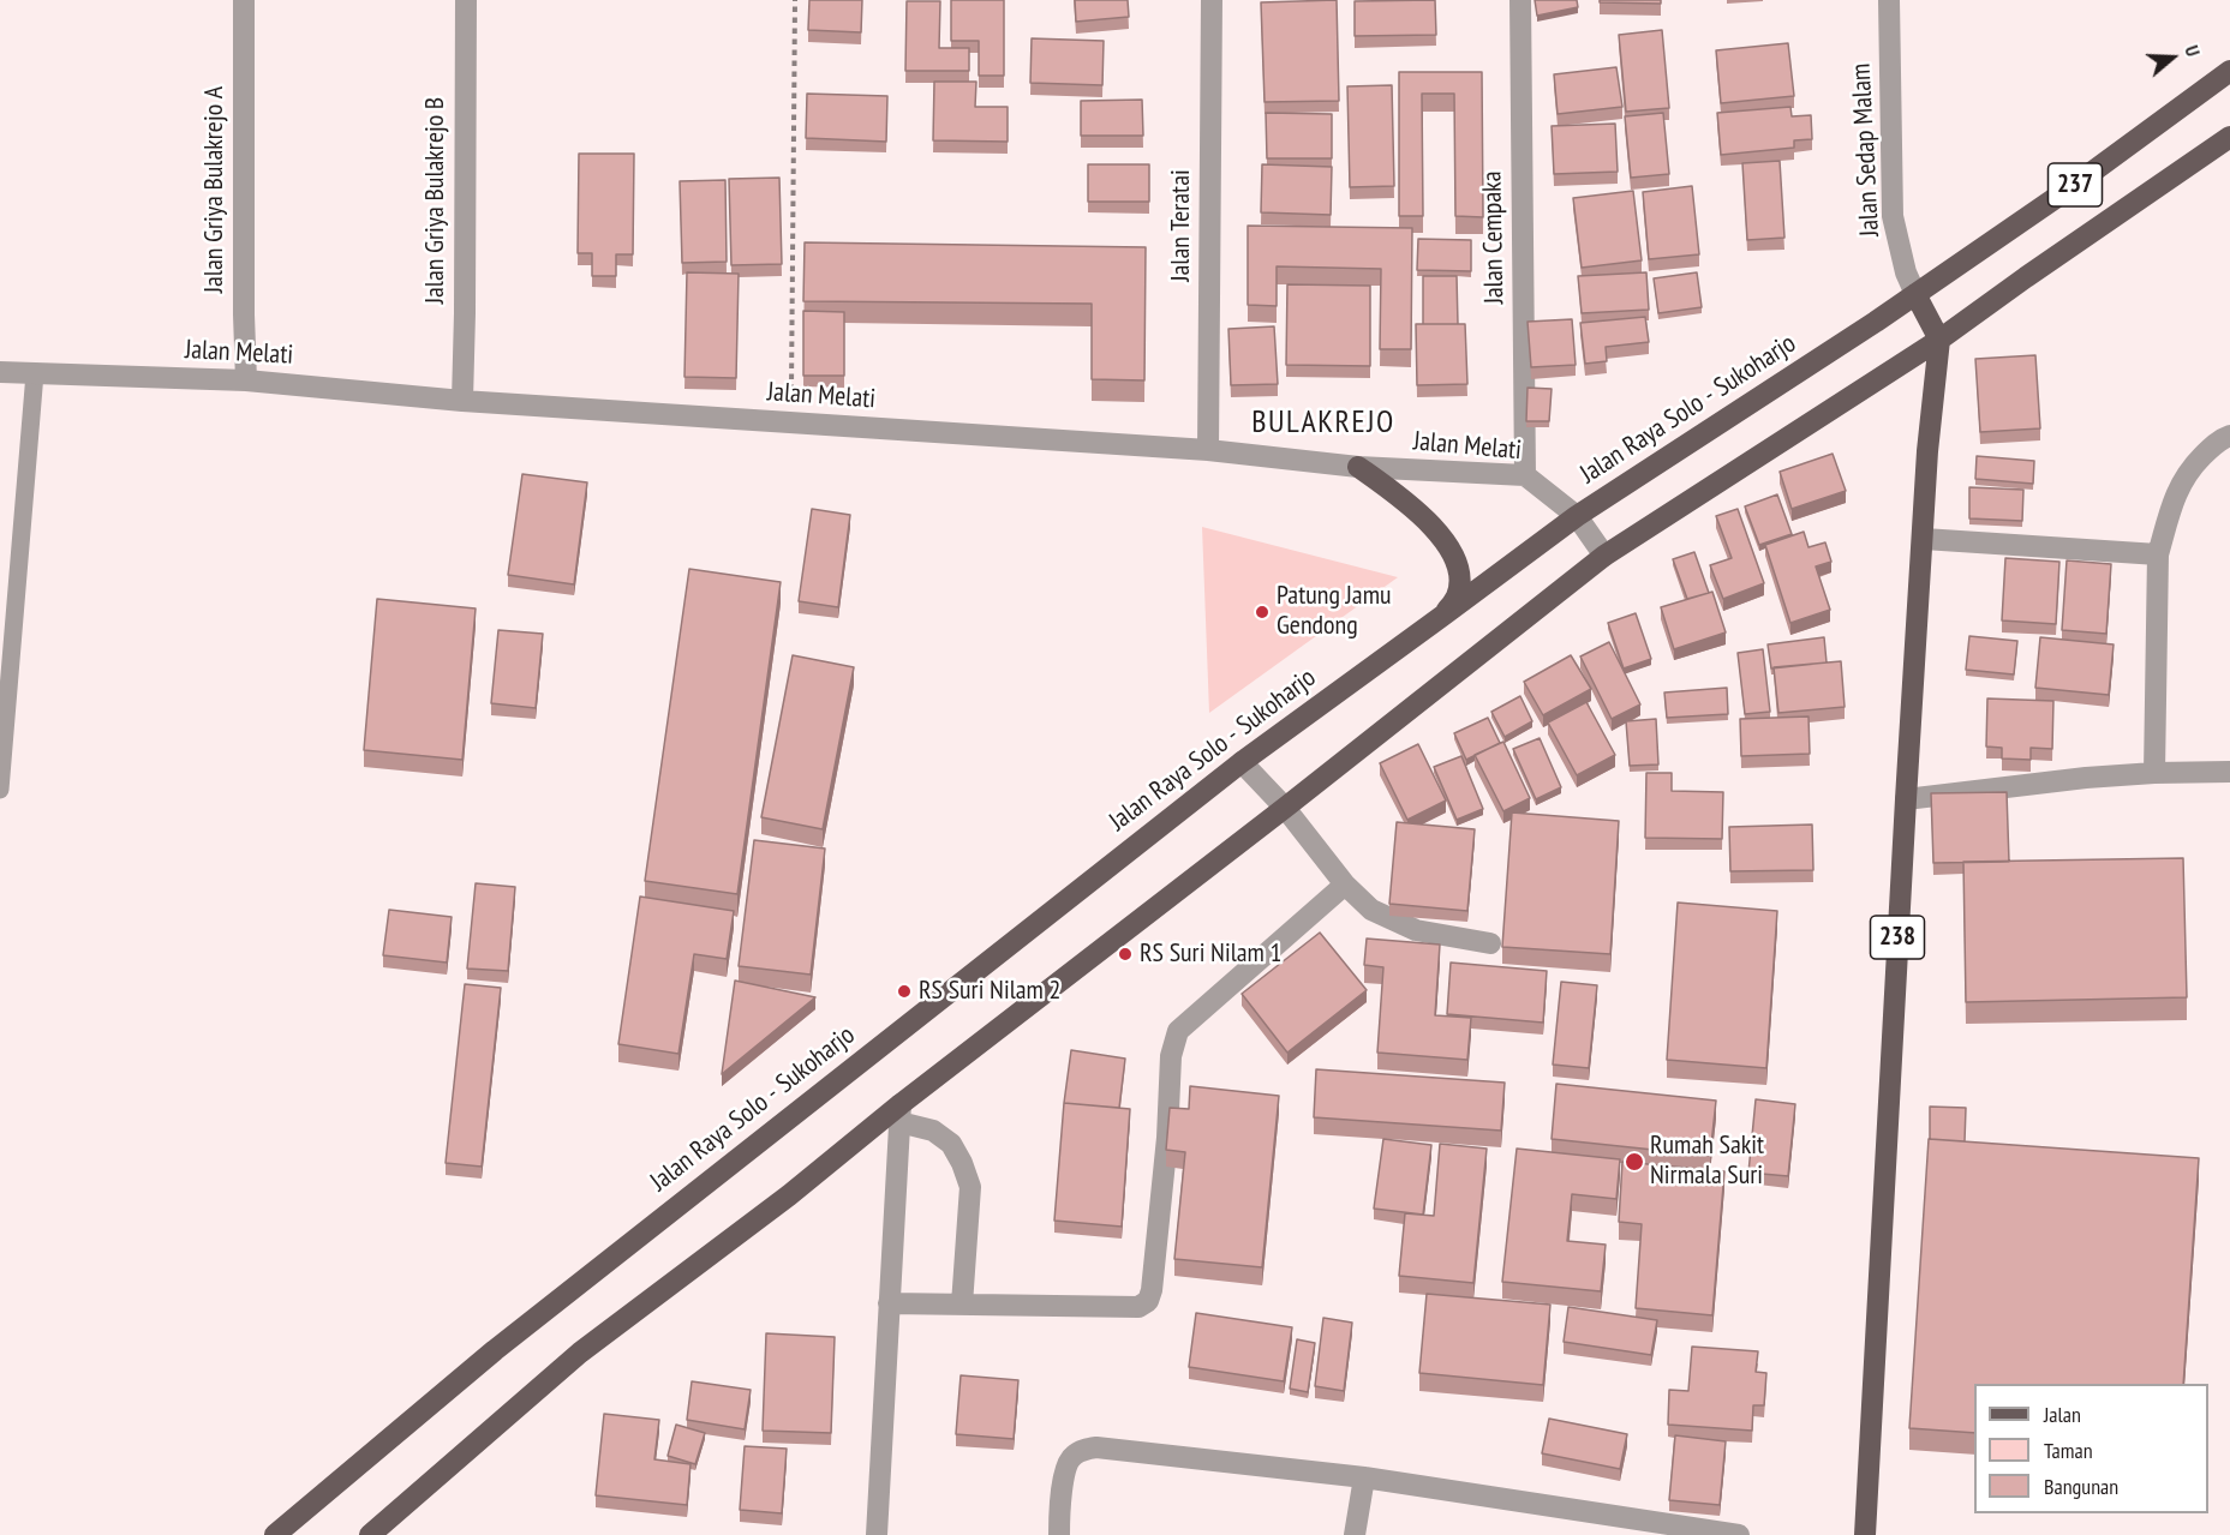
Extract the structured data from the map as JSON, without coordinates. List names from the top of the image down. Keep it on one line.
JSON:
{"streets":{"main road":["237","Jalan Raya Solo - Sukoharjo","238"],"street":["Jalan Sedap Malam","Jalan Griya Bulakrejo A","Jalan Griya Bulakrejo B","Jalan Teratai","Jalan Cempaka","Jalan Melati"]},"crossings":[["Jalan Sedap Malam","Jalan Raya Solo - Sukoharjo"],["237","238"],["Jalan Griya Bulakrejo A","Jalan Melati"],["Jalan Griya Bulakrejo B","Jalan Melati"],["Jalan Teratai","Jalan Melati"],["Jalan Cempaka","Jalan Melati"],["Jalan Melati","Jalan Raya Solo - Sukoharjo"]],"districts":["BULAKREJO"],"places":["Patung Jamu Gendong","RS Suri Nilam 1","RS Suri Nilam 2","Rumah Sakit Nirmala Suri"],"legend":["Jalan","Taman","Bangunan"],"north":"right"}
